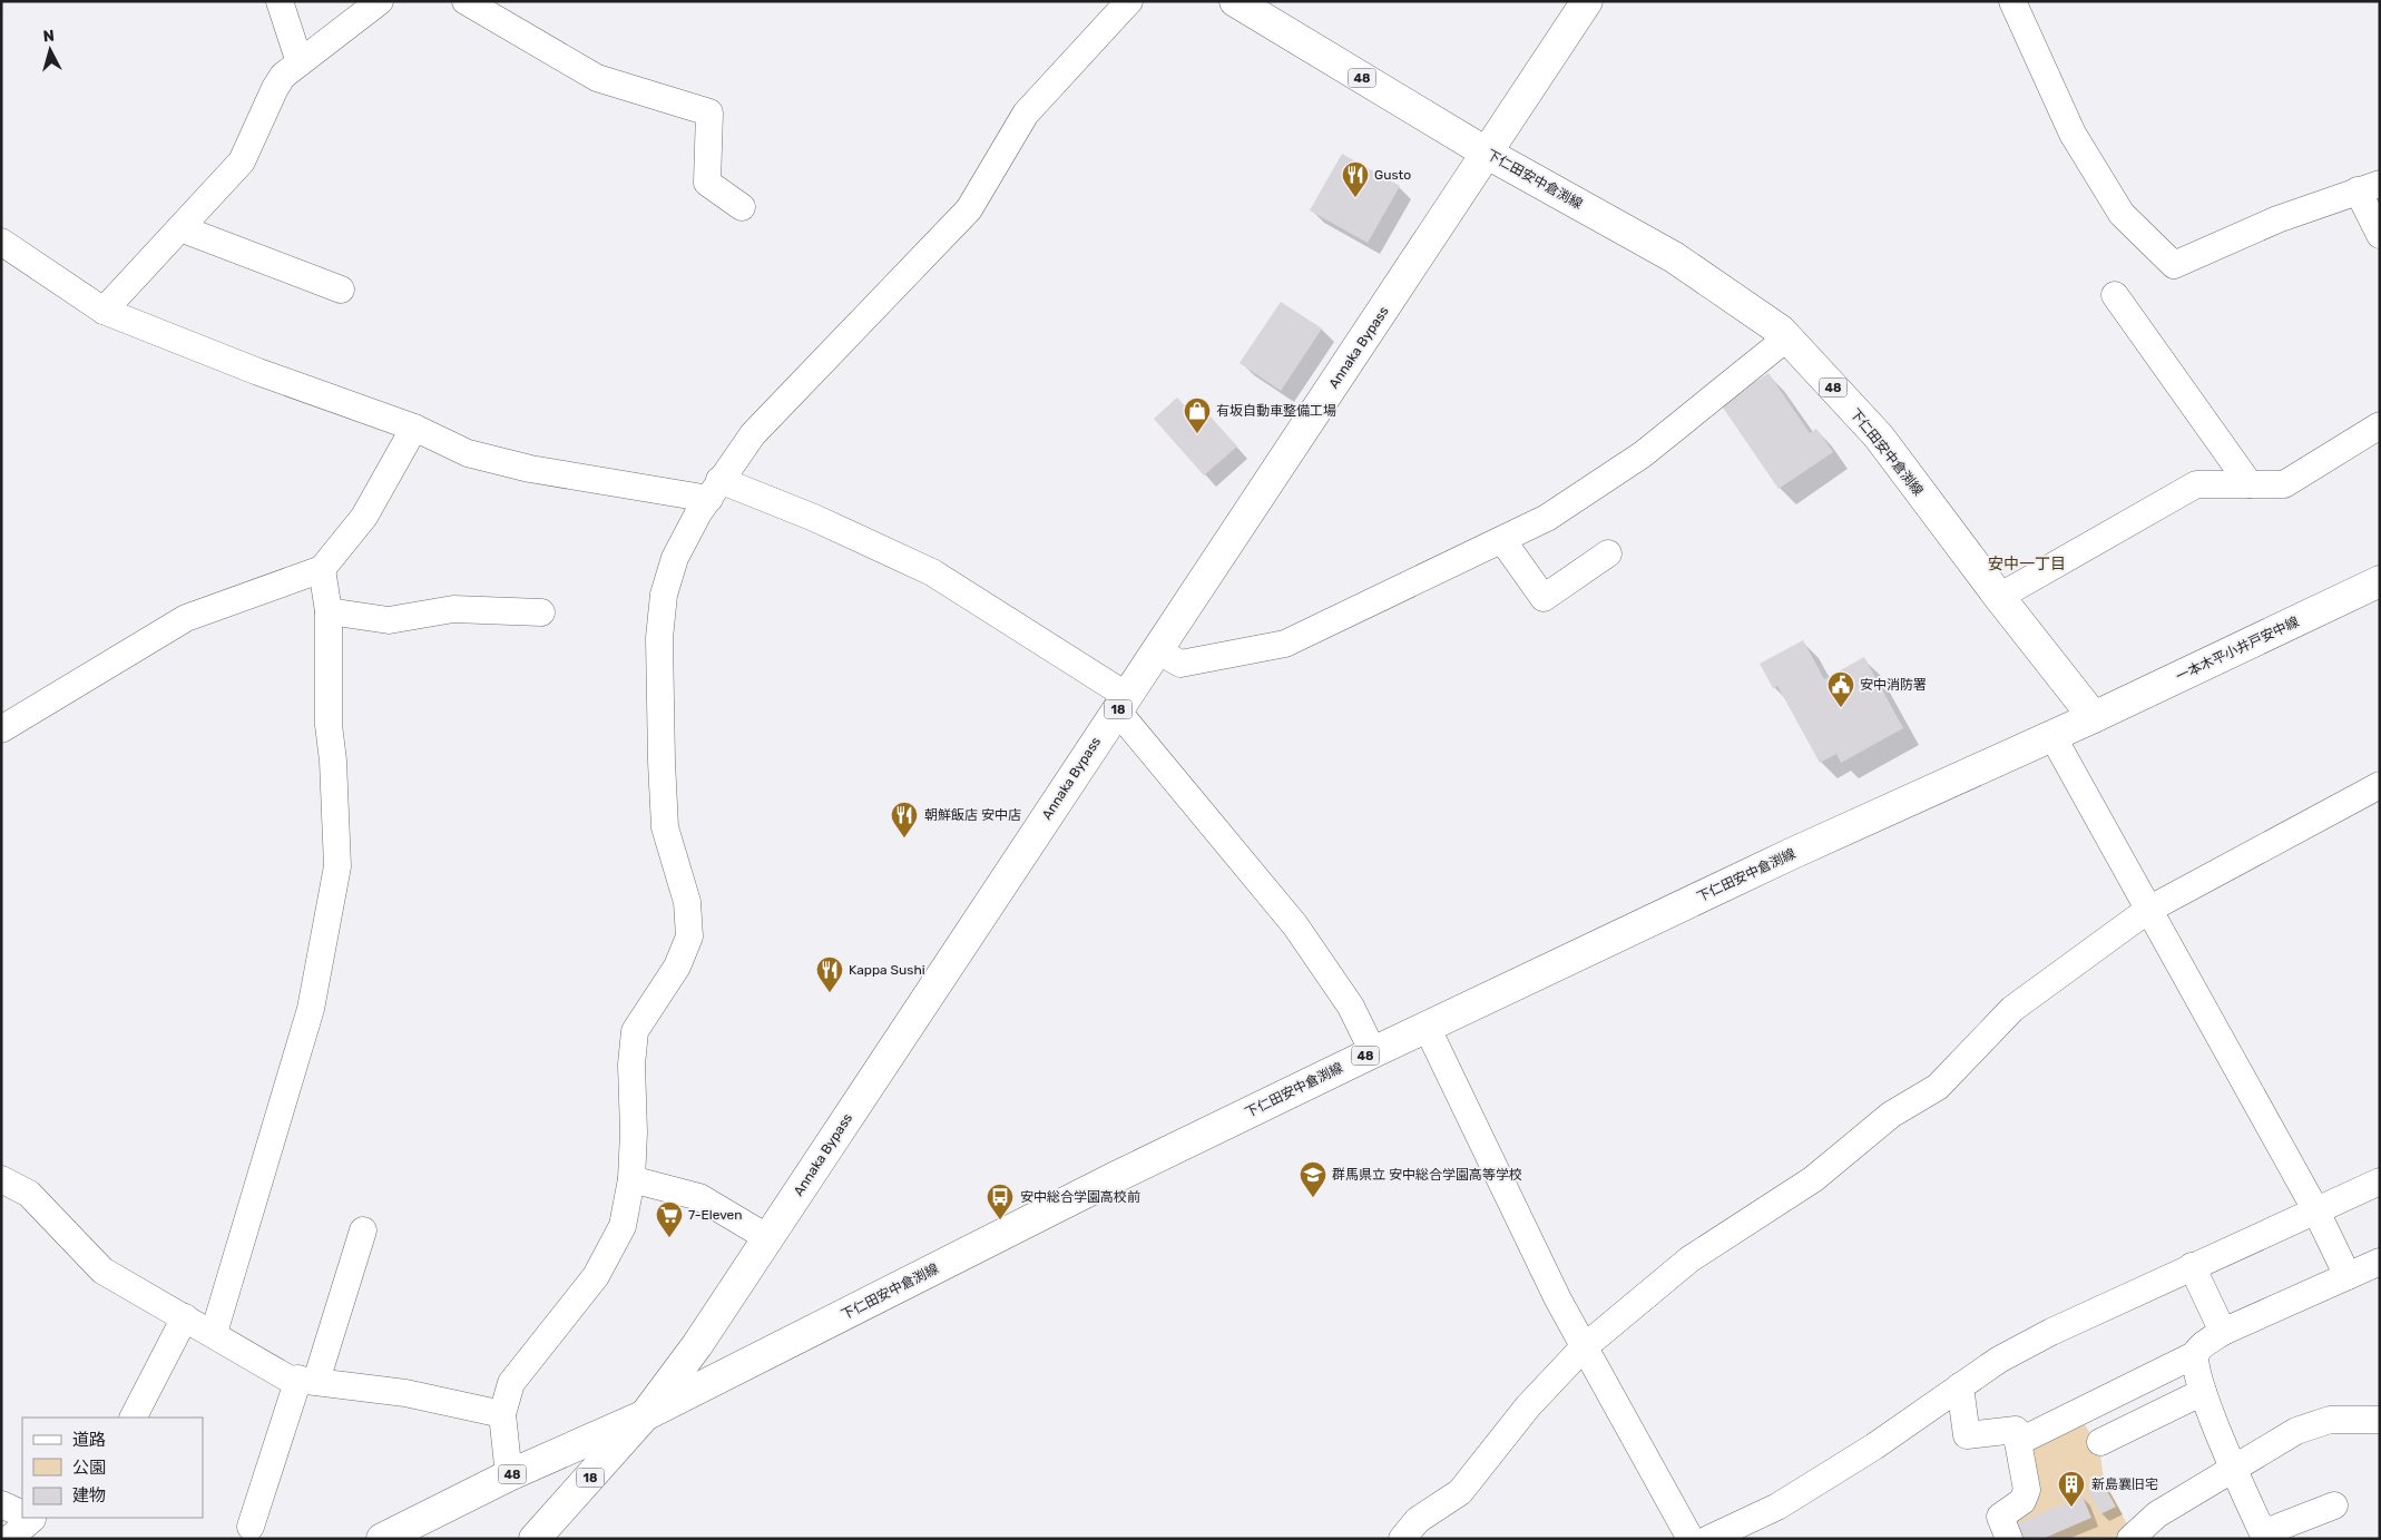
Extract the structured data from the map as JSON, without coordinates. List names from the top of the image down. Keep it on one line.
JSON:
{"streets":{"main road":["48","下仁田安中倉渕線","Annaka Bypass","一本木平小井戸安中線","18"]},"crossings":[["下仁田安中倉渕線","Annaka Bypass"],["下仁田安中倉渕線","一本木平小井戸安中線"],["下仁田安中倉渕線","18"],["Annaka Bypass","18"]],"districts":["安中一丁目"],"places":{"restaurant":["Gusto","朝鮮飯店 安中店","Kappa Sushi"],"shop":["有坂自動車整備工場"],"public building":["安中消防署"],"school or university":["群馬県立 安中総合学園高等学校"],"bus stop":["安中総合学園高校前"],"supermarket":["7-Eleven"],"building":["新島襄旧宅"]},"legend":["道路","公園","建物"],"north":"top"}
